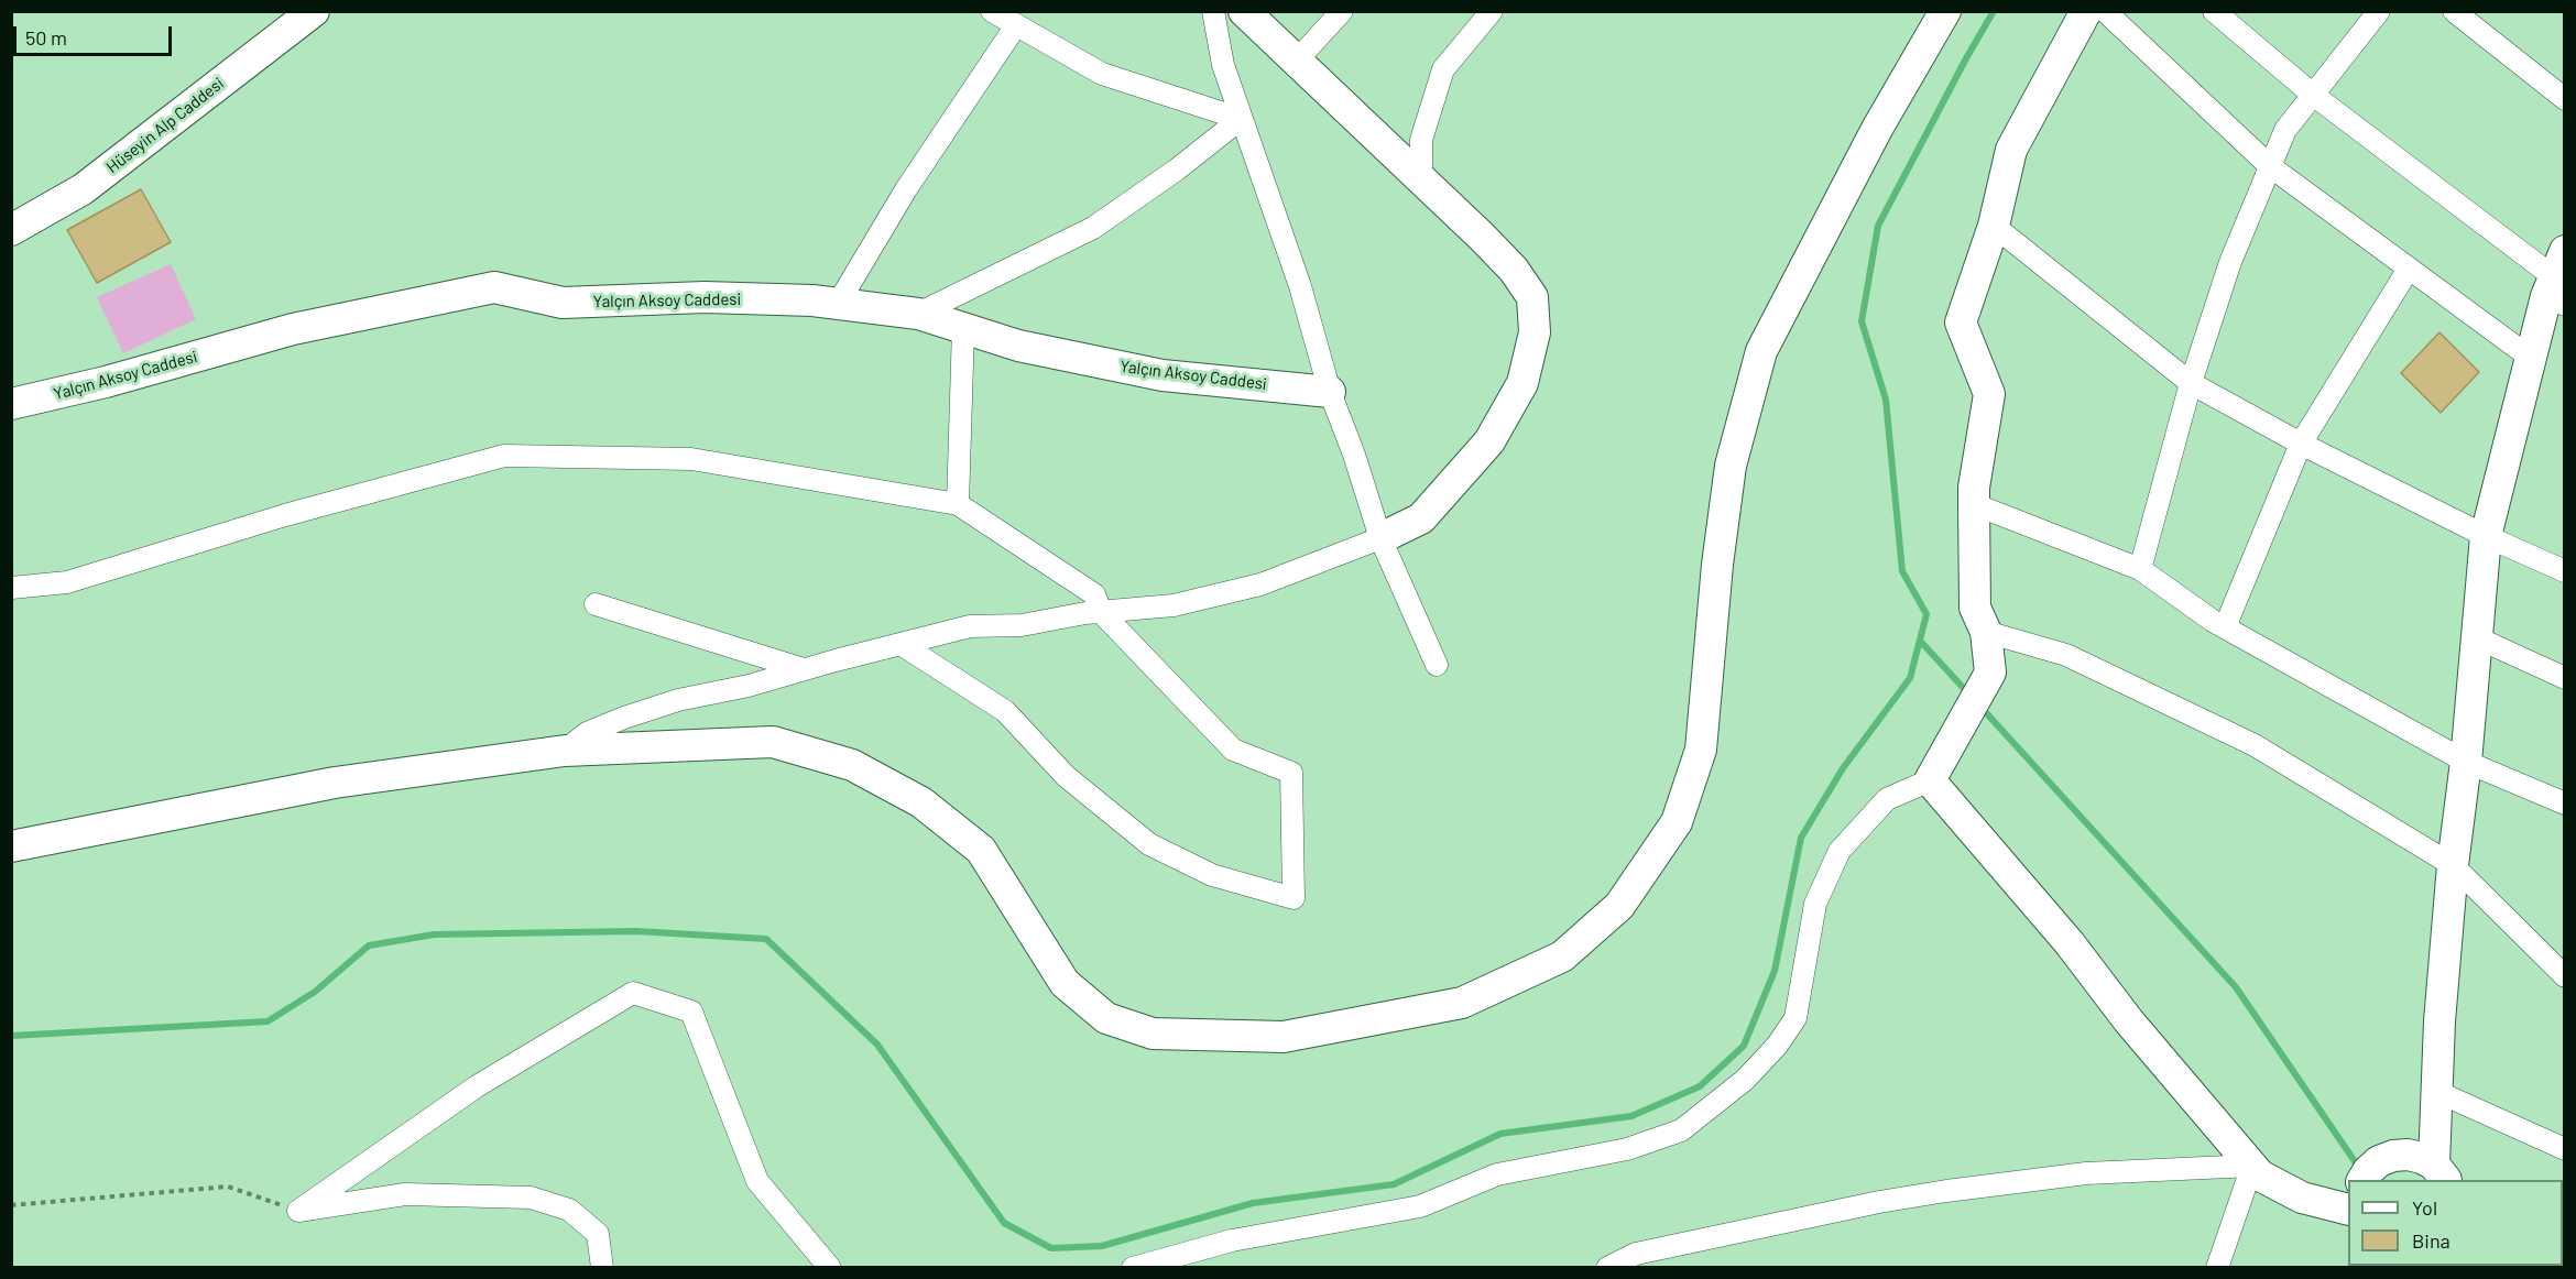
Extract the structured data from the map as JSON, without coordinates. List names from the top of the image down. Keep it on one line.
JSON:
{"streets":{"street":["Hüseyin Alp Caddesi","Yalçın Aksoy Caddesi"]},"legend":["Yol","Bina"],"scale_bar":"50 m"}
